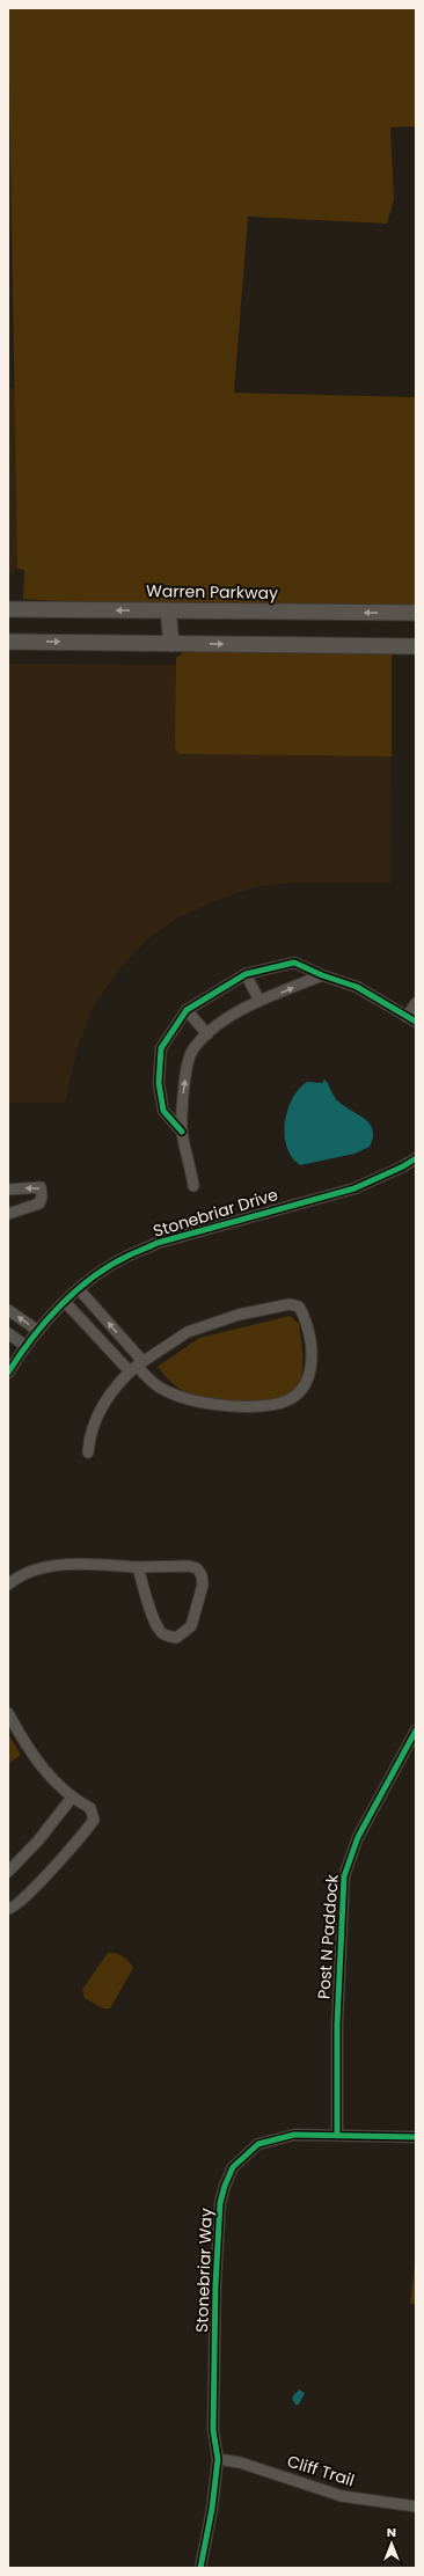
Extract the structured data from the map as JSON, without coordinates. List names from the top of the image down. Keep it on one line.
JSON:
{"streets":{"main road":["Warren Parkway"],"street":["Stonebriar Drive","Post N Paddock","Stonebriar Way","Cliff Trail"]},"crossings":[["Post N Paddock","Stonebriar Way"],["Stonebriar Way","Cliff Trail"]],"north":"top"}
